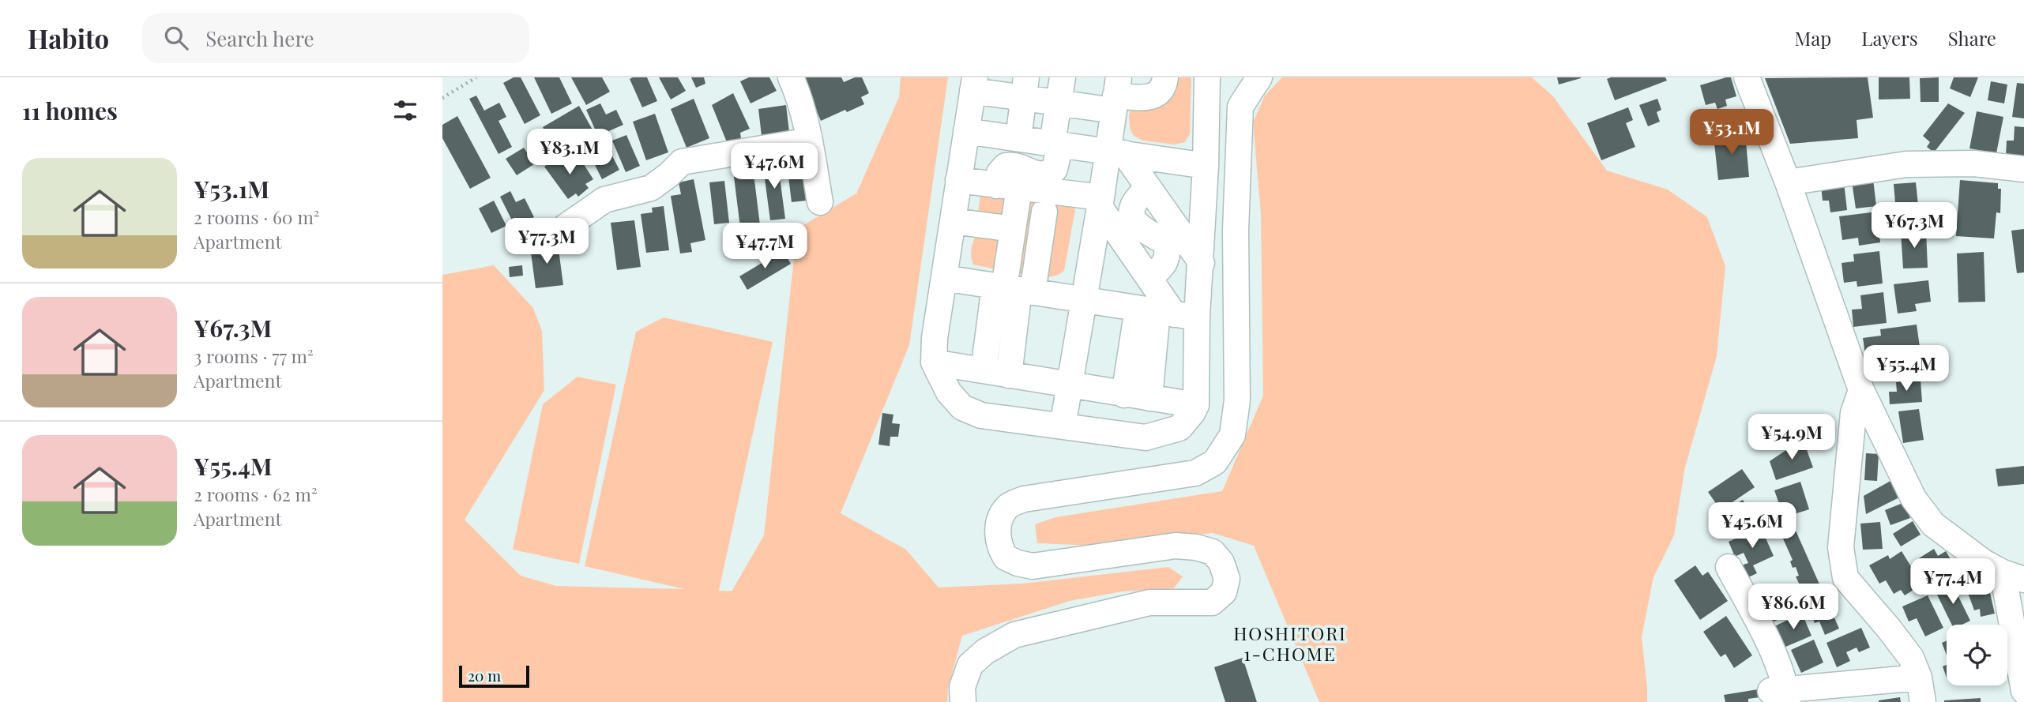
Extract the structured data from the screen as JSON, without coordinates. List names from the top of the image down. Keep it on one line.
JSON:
{"districts":["HOSHITORI 1-CHOME"],"scale_bar":"20 m","page":{"header":"Habito","search":"Search here","nav":["Map","Layers","Share"],"heading":"11 homes","price":["¥53.1M","¥83.1M","¥47.6M","¥67.3M","¥77.3M","¥47.7M","¥55.4M","¥54.9M","¥45.6M","¥77.4M","¥86.6M"],"list":[{"name":"¥53.1M","note":"2 rooms · 60 m² · Apartment"},{"name":"¥67.3M","note":"3 rooms · 77 m² · Apartment"},{"name":"¥55.4M","note":"2 rooms · 62 m² · Apartment"}],"scale":"20 m"}}
